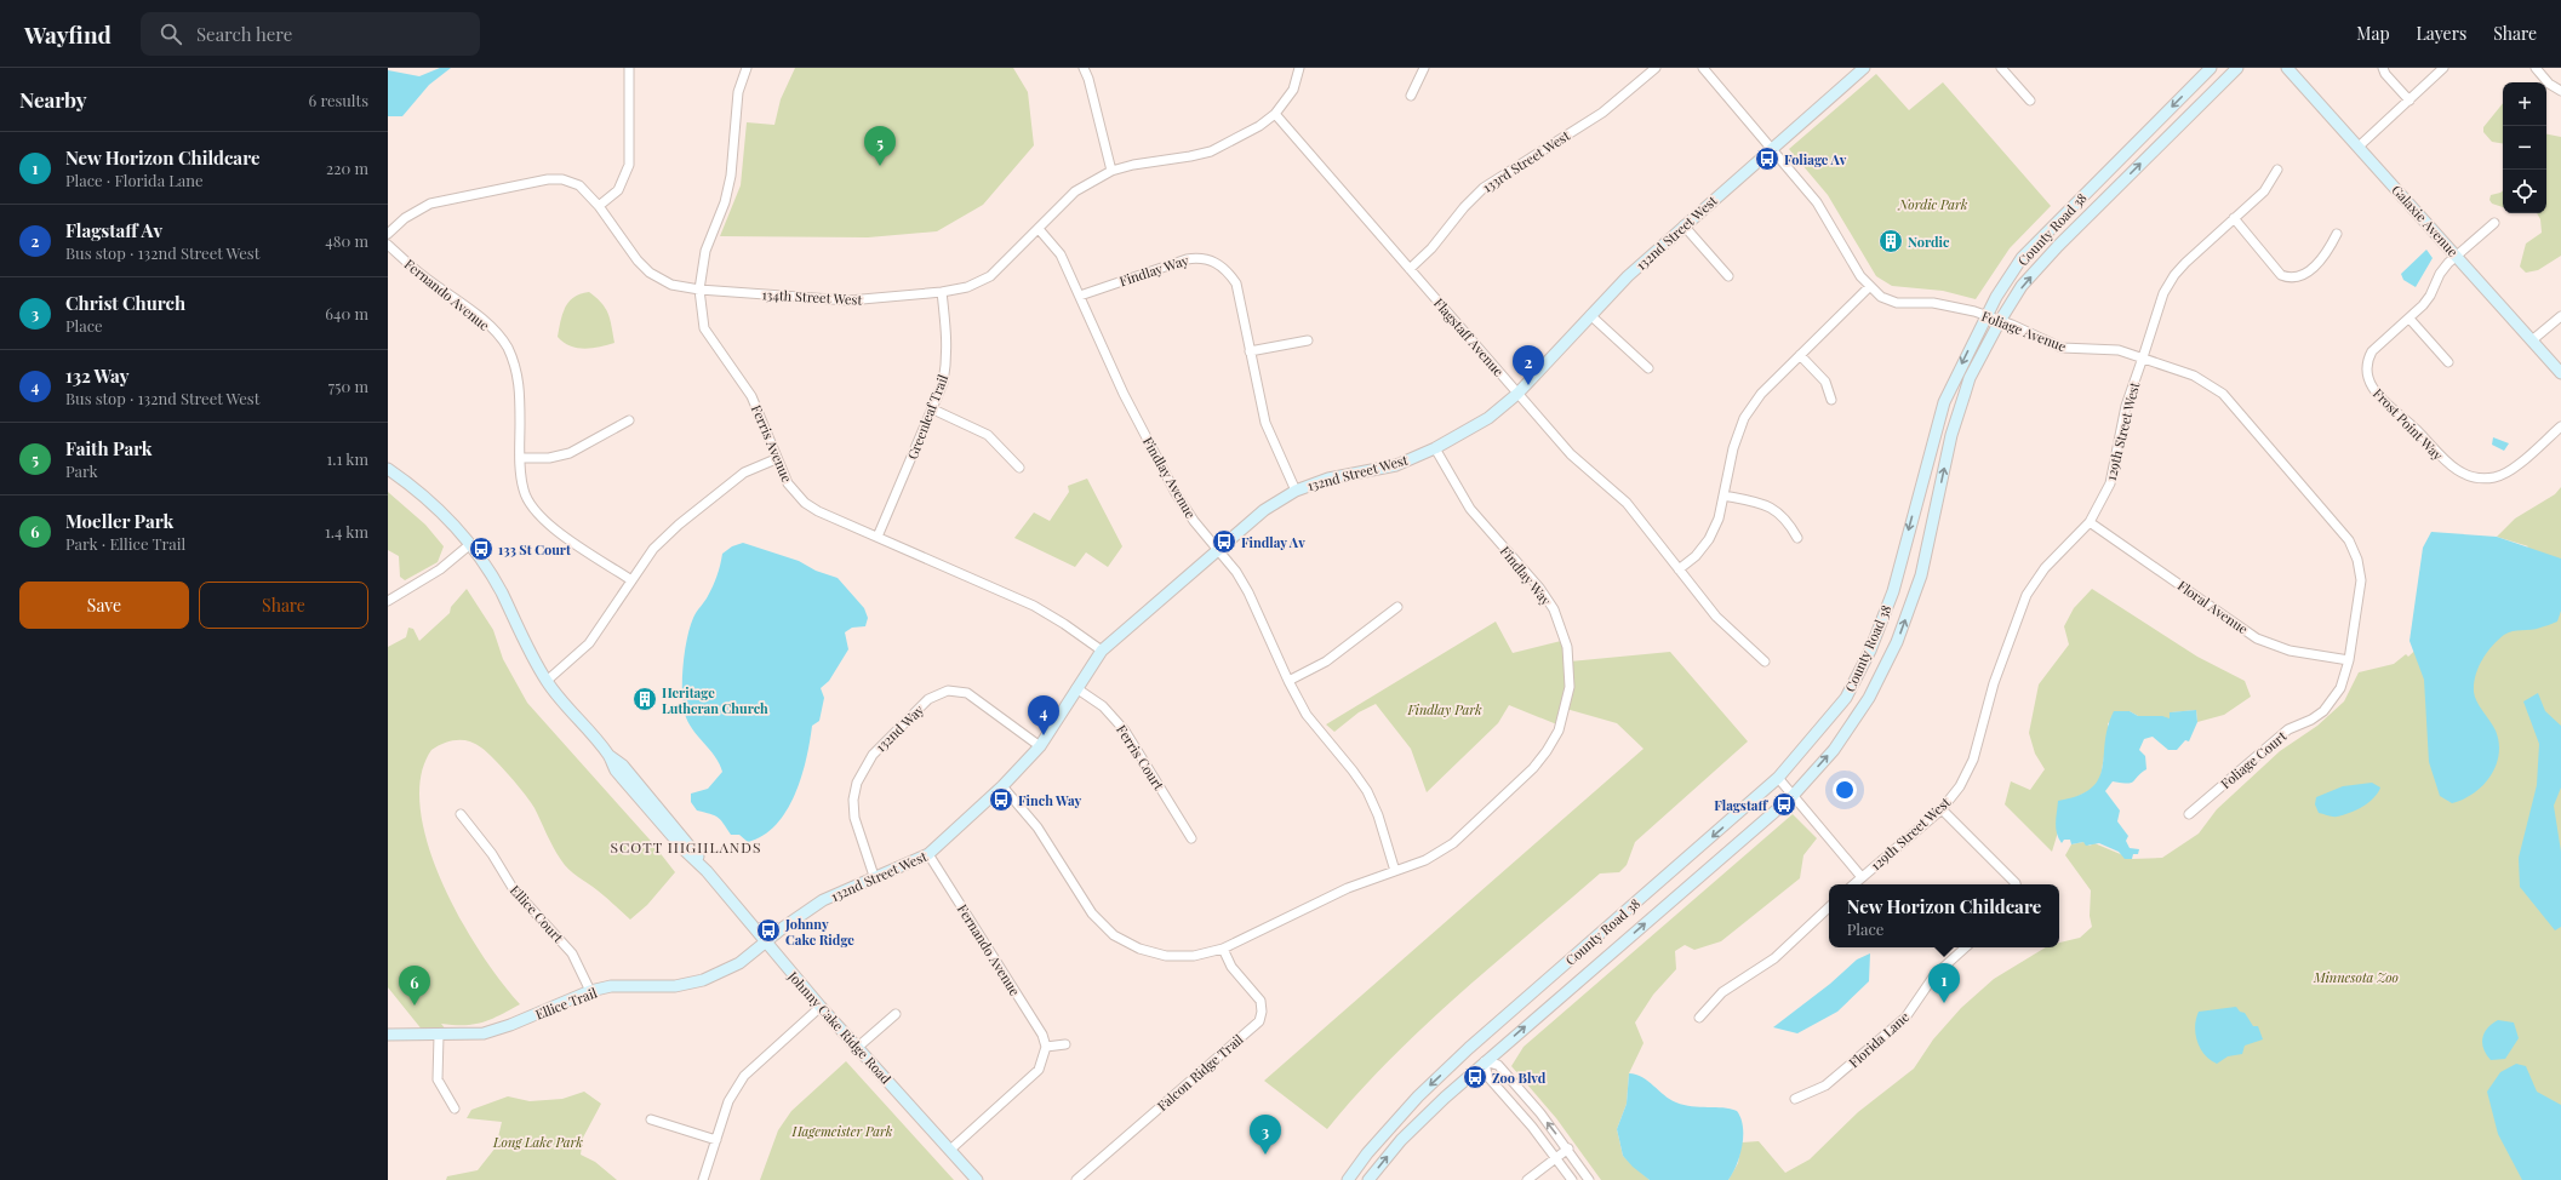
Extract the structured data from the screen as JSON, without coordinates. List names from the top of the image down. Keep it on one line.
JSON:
{"streets":{"street":["133rd Street West","Galaxie Avenue","County Road 38","132nd Street West","Findlay Way","Fernando Avenue","134th Street West","Foliage Avenue","Flagstaff Avenue","Greenleaf Trail","Frost Point Way","129th Street West","Ferris Avenue","Findlay Avenue","Floral Avenue","132nd Way","Ferris Court","Foliage Court","Ellice Court","Ellice Trail","Johnny Cake Ridge Road","Florida Lane","Falcon Ridge Trail"]},"crossings":[["133rd Street West","Flagstaff Avenue"],["Galaxie Avenue","Frost Point Way"],["County Road 38","Foliage Avenue"],["132nd Street West","Findlay Way"],["132nd Street West","Fernando Avenue"],["132nd Street West","Foliage Avenue"],["132nd Street West","Flagstaff Avenue"],["132nd Street West","Ferris Avenue"],["132nd Street West","Findlay Avenue"],["132nd Street West","132nd Way"],["132nd Street West","Ferris Court"],["132nd Street West","Ellice Trail"],["132nd Street West","Johnny Cake Ridge Road"],["Findlay Way","Findlay Avenue"],["134th Street West","Flagstaff Avenue"],["134th Street West","Greenleaf Trail"],["134th Street West","Ferris Avenue"],["134th Street West","Findlay Avenue"],["Foliage Avenue","129th Street West"],["Foliage Avenue","Floral Avenue"],["Foliage Avenue","Foliage Court"],["Greenleaf Trail","Ferris Avenue"],["129th Street West","Floral Avenue"],["Floral Avenue","Foliage Court"],["Ellice Court","Ellice Trail"],["Ellice Trail","Johnny Cake Ridge Road"]],"districts":["SCOTT HIGHLANDS"],"parks":["Nordic Park","Findlay Park","Minnesota Zoo","Hagemeister Park","Long Lake Park"],"places":{"bus stop":["Foliage Av","Findlay Av","133 St Court","Finch Way","Flagstaff","Johnny Cake Ridge","Zoo Blvd"],"building":["Nordic","Heritage Lutheran Church"]},"page":{"header":"Wayfind","search":"Search here","nav":["Map","Layers","Share"],"heading":["Nearby","6 results"],"map_buttons":["+","−"],"pins":["5","2","4","1","6","3"],"list":[{"mark":"1","name":"New Horizon Childcare","note":"Place · Florida Lane","value":"220 m"},{"mark":"2","name":"Flagstaff Av","note":"Bus stop · 132nd Street West","value":"480 m"},{"mark":"3","name":"Christ Church","note":"Place","value":"640 m"},{"mark":"4","name":"132 Way","note":"Bus stop · 132nd Street West","value":"750 m"},{"mark":"5","name":"Faith Park","note":"Park","value":"1.1 km"},{"mark":"6","name":"Moeller Park","note":"Park · Ellice Trail","value":"1.4 km"}],"buttons":["Save","Share"],"popup":["New Horizon Childcare","Place"]}}
